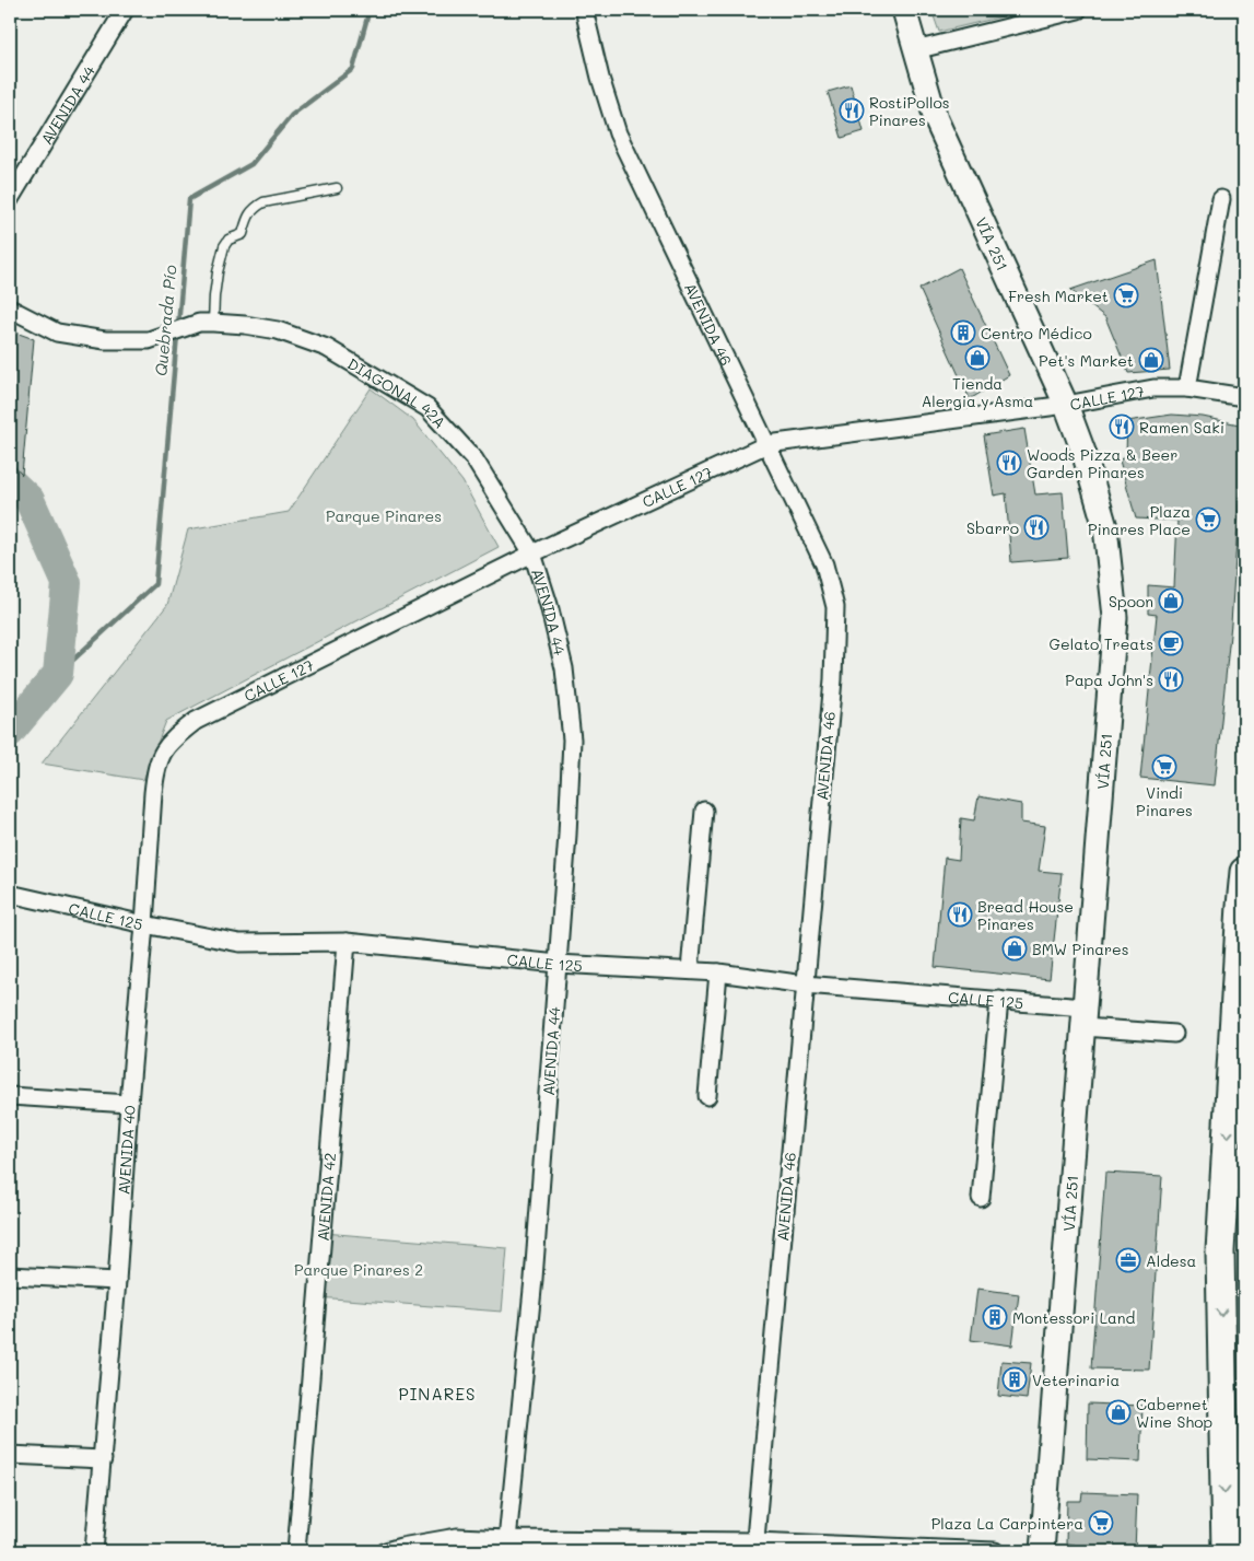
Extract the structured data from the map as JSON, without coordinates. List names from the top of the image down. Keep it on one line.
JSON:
{"streets":{"main road":["VÍA 251"],"street":["AVENIDA 44","AVENIDA 46","DIAGONAL 42A","CALLE 127","CALLE 125","AVENIDA 40","AVENIDA 42"]},"crossings":[["AVENIDA 44","DIAGONAL 42A"],["AVENIDA 44","CALLE 127"],["AVENIDA 44","CALLE 125"],["VÍA 251","CALLE 127"],["VÍA 251","CALLE 125"],["AVENIDA 46","CALLE 127"],["AVENIDA 46","CALLE 125"],["DIAGONAL 42A","CALLE 127"],["CALLE 127","AVENIDA 40"],["CALLE 125","AVENIDA 40"],["CALLE 125","AVENIDA 42"]],"districts":["PINARES"],"water":["Quebrada Pío"],"parks":["Parque Pinares","Parque Pinares 2"],"places":{"restaurant":["RostiPollos Pinares","Ramen Saki","Woods Pizza & Beer Garden Pinares","Sbarro","Papa John's","Bread House Pinares"],"supermarket":["Fresh Market","Plaza Pinares Place","Vindi Pinares","Plaza La Carpintera"],"building":["Centro Médico","Montessori Land","Veterinaria"],"shop":["Tienda Alergia y Asma","Pet's Market","Spoon","BMW Pinares","Cabernet Wine Shop"],"cafe":["Gelato Treats"],"office":["Aldesa"]}}
